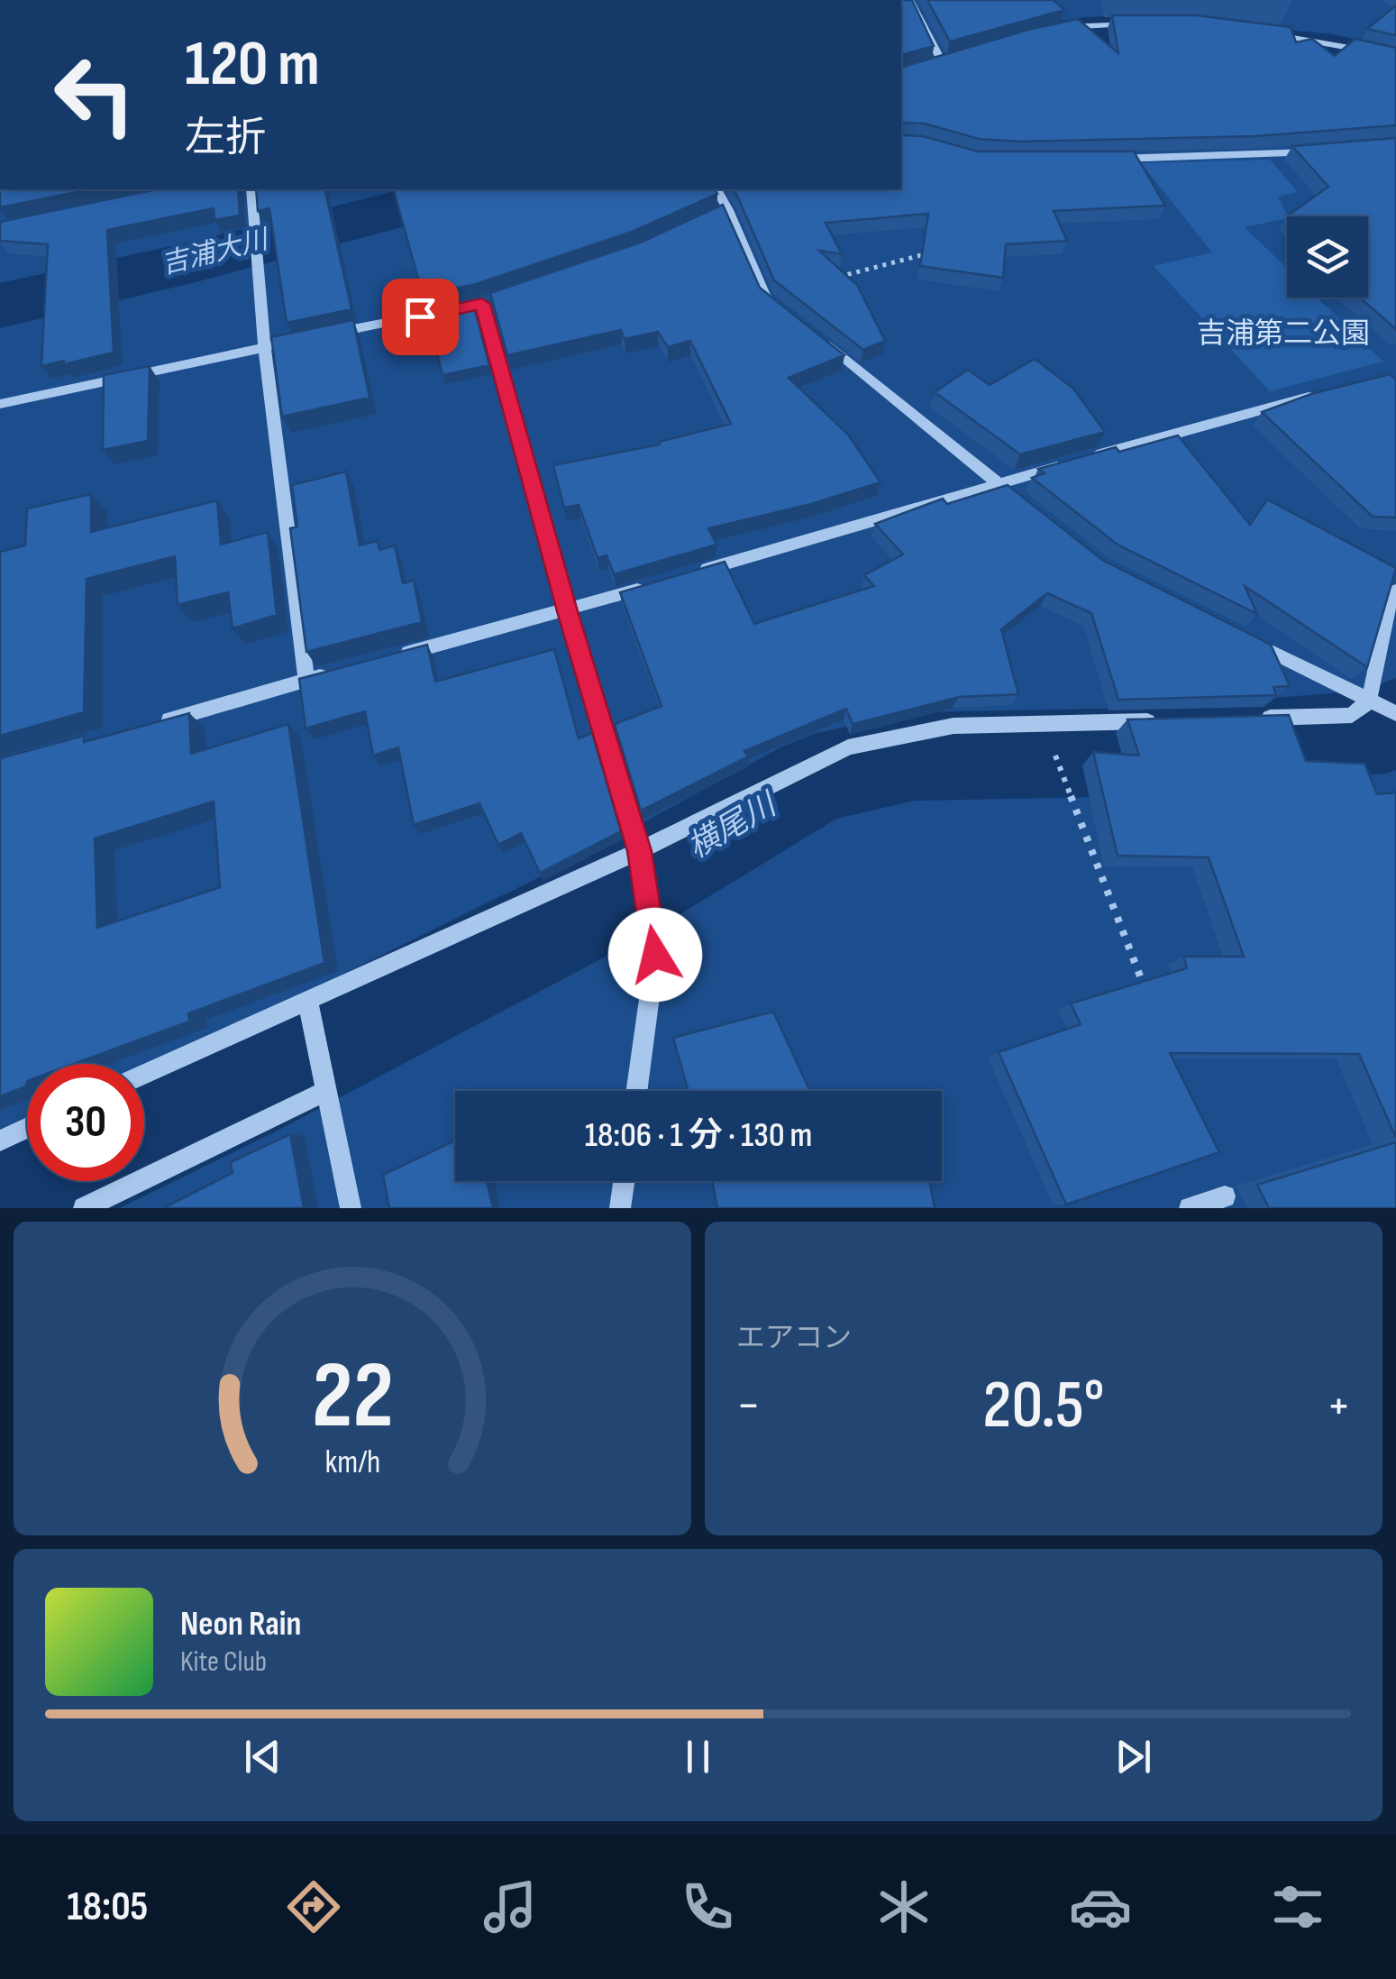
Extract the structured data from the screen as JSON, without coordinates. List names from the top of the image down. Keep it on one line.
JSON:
{"water":["吉浦大川","横尾川"],"parks":["吉浦第二公園"],"page":{"turn":["120 m","左折"],"limit":"30","trip":"18:06 · 1 分 · 130 m","tile":"エアコン","heat":["−","20.5°","+"],"song":["Neon Rain","Kite Club"],"tabs":"18:05","gauge":["22","km/h"]}}
